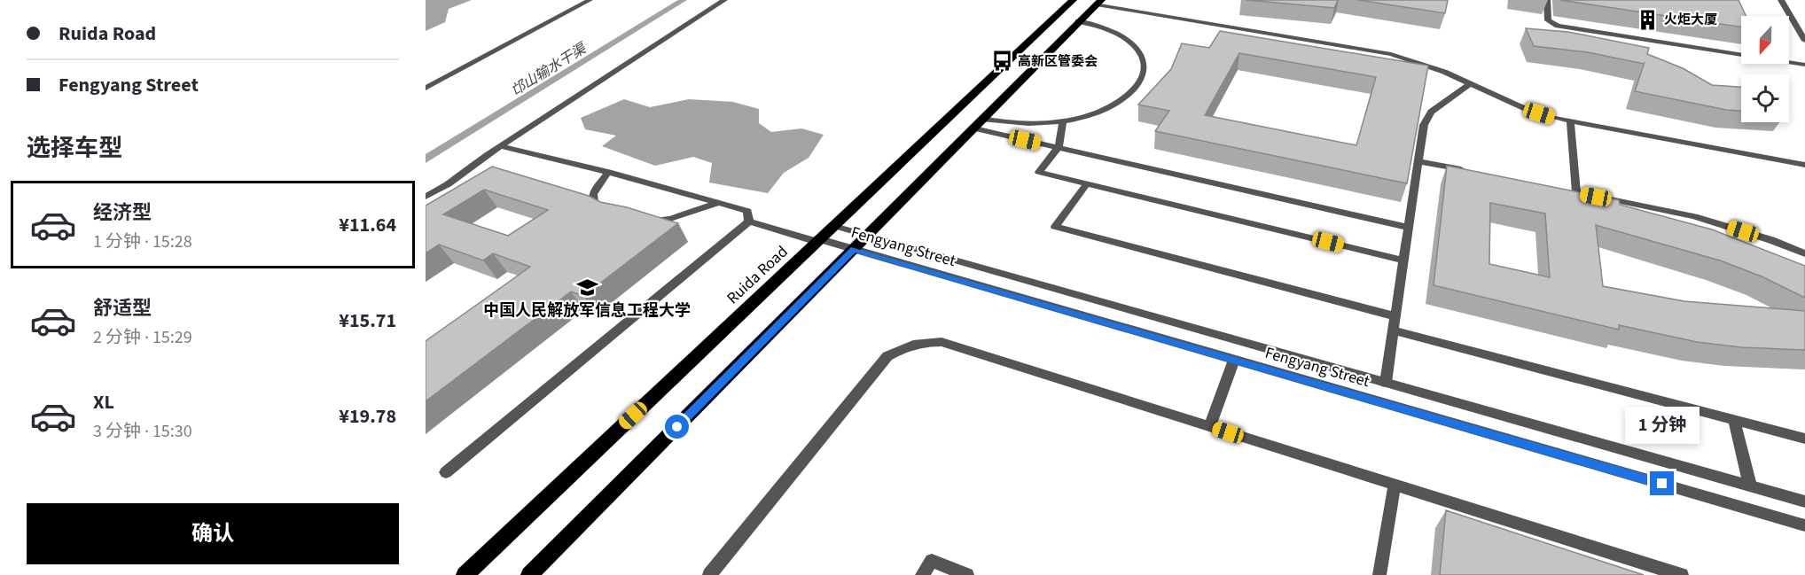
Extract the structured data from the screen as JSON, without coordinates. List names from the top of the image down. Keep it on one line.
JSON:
{"streets":{"main road":["Ruida Road"],"street":["Fengyang Street"]},"crossings":[["Fengyang Street","Ruida Road"]],"water":["邙山输水干渠"],"places":{"building":["火炬大厦"],"bus stop":["高新区管委会"],"school or university":["中国人民解放军信息工程大学"]},"north":"bottom","page":{"banner":["Ruida Road","Fengyang Street"],"heading":"选择车型","list":[{"name":"经济型","note":"1 分钟 · 15:28","value":"¥11.64"},{"name":"舒适型","note":"2 分钟 · 15:29","value":"¥15.71"},{"name":"XL","note":"3 分钟 · 15:30","value":"¥19.78"}],"bubble":"1 分钟","buttons":"确认"}}
